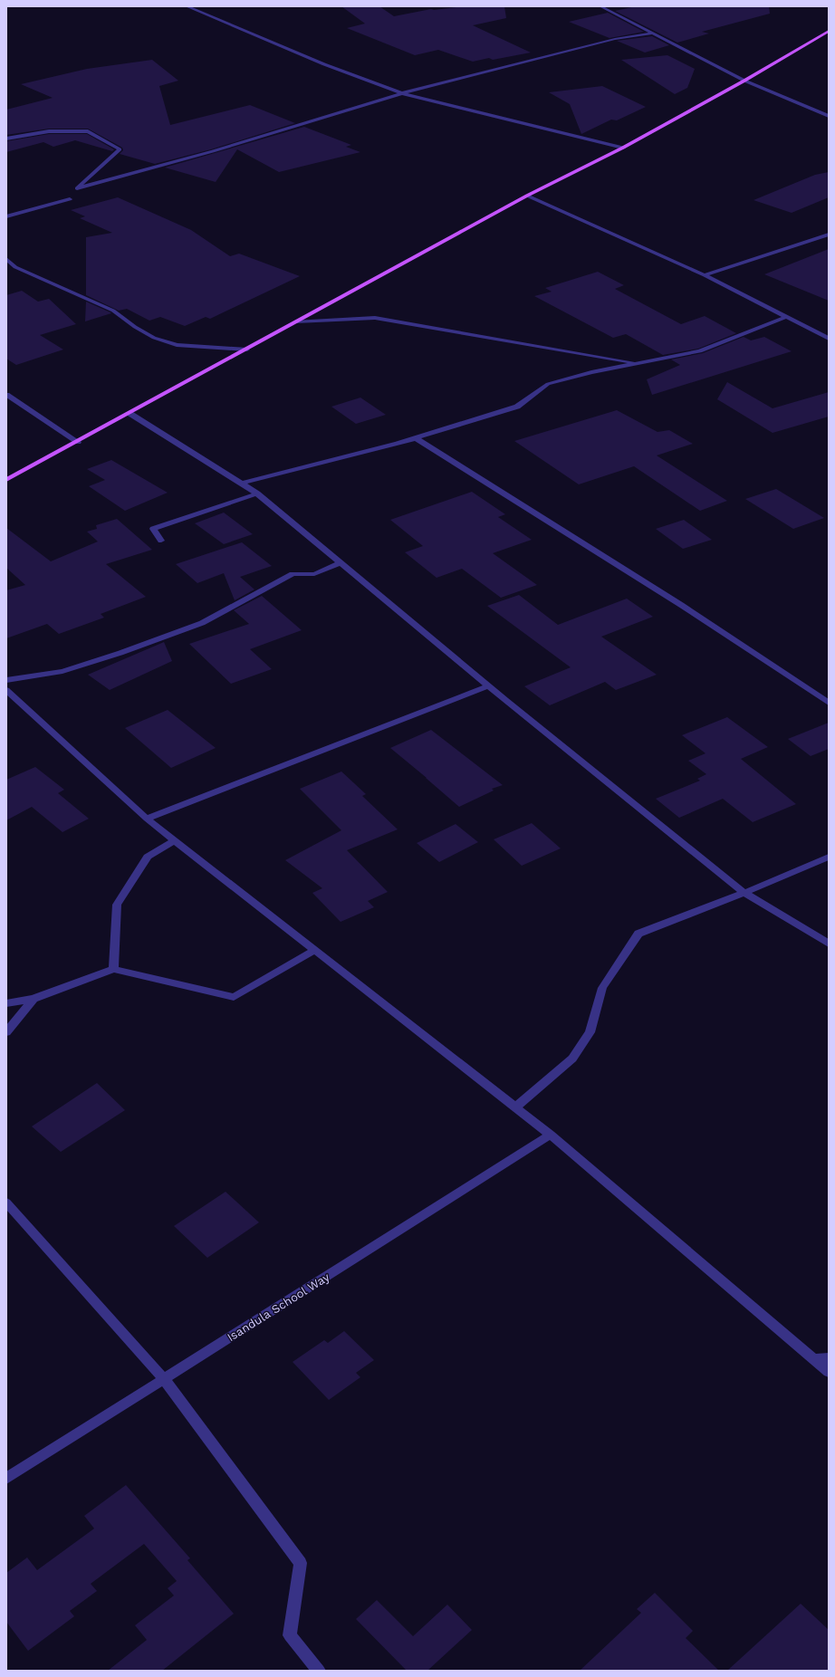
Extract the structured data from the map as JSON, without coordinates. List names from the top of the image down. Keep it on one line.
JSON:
{"streets":{"street":["Isandula School Way"]}}
